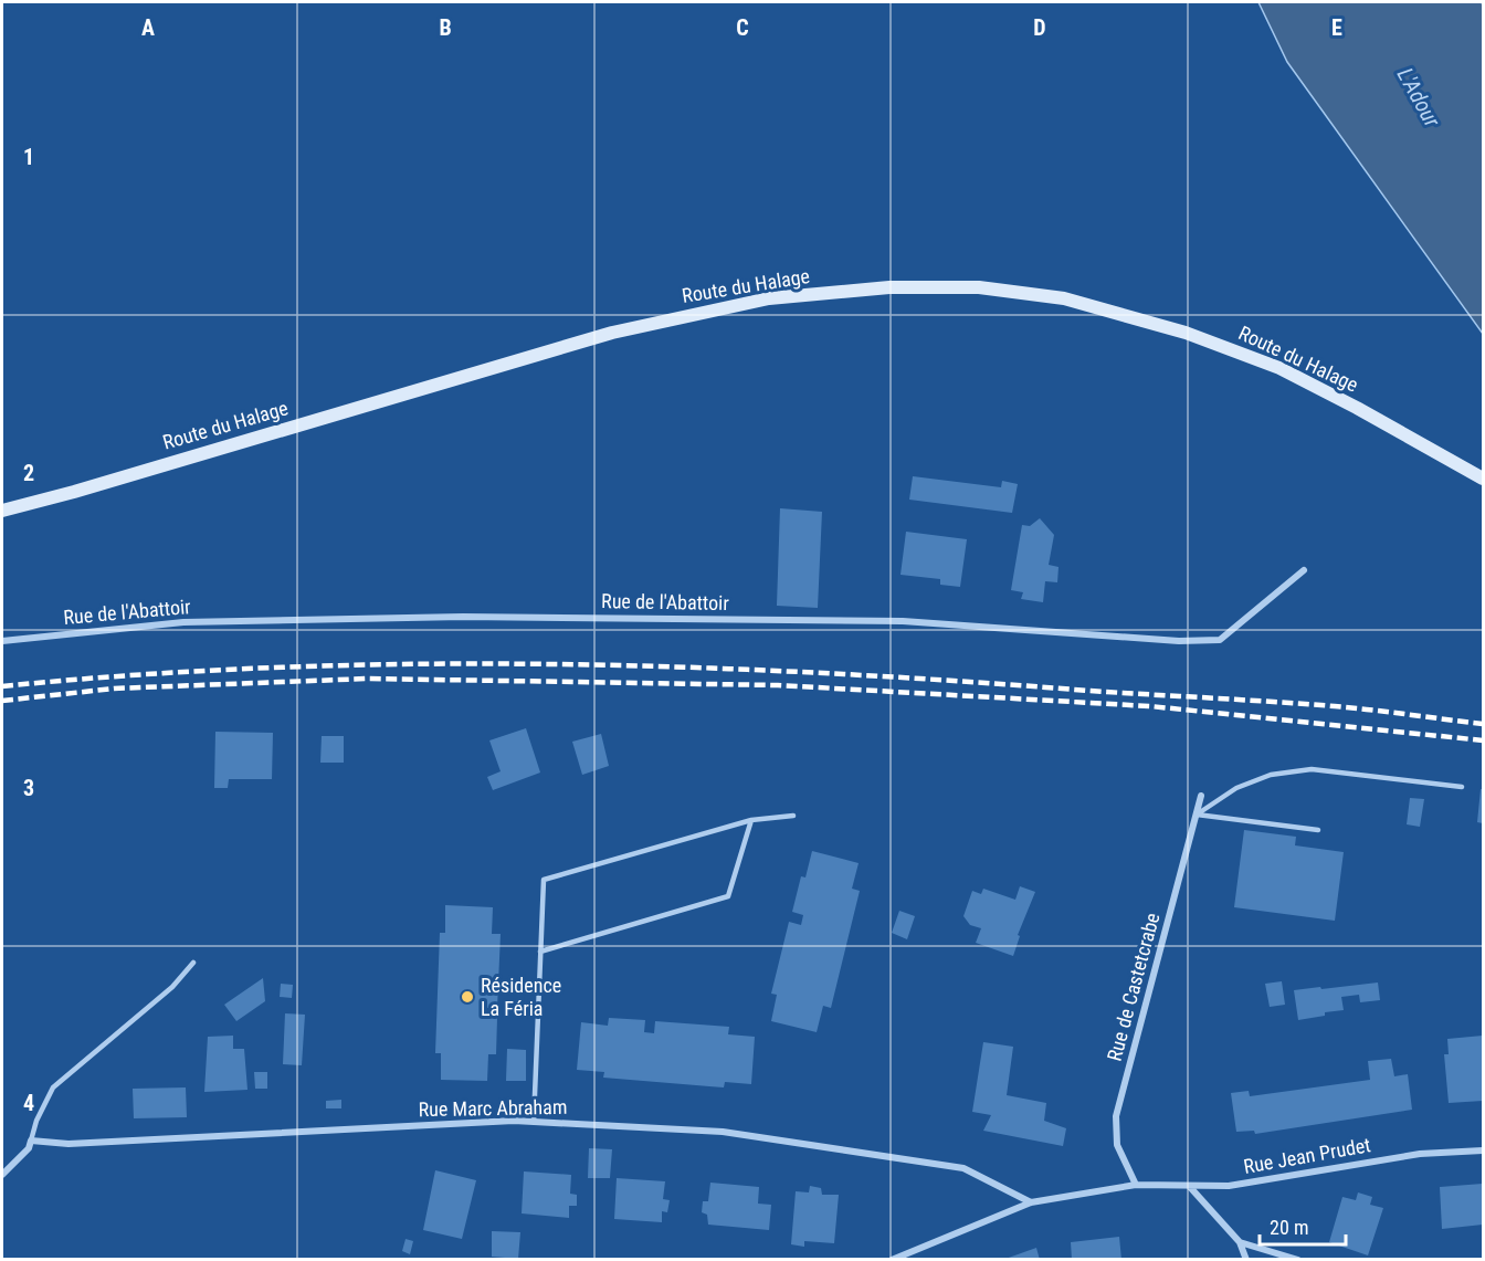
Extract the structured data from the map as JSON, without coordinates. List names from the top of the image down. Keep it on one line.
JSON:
{"streets":{"main road":["Route du Halage"],"street":["Rue de l'Abattoir","Rue de Castetcrabe","Rue Marc Abraham","Rue Jean Prudet"]},"crossings":[["Rue de Castetcrabe","Rue Jean Prudet"],["Rue Marc Abraham","Rue Jean Prudet"]],"water":["L'Adour"],"places":["Résidence La Féria"],"scale_bar":"20 m","grid":{"columns":["A","B","C","D","E"],"rows":["1","2","3","4"]}}
